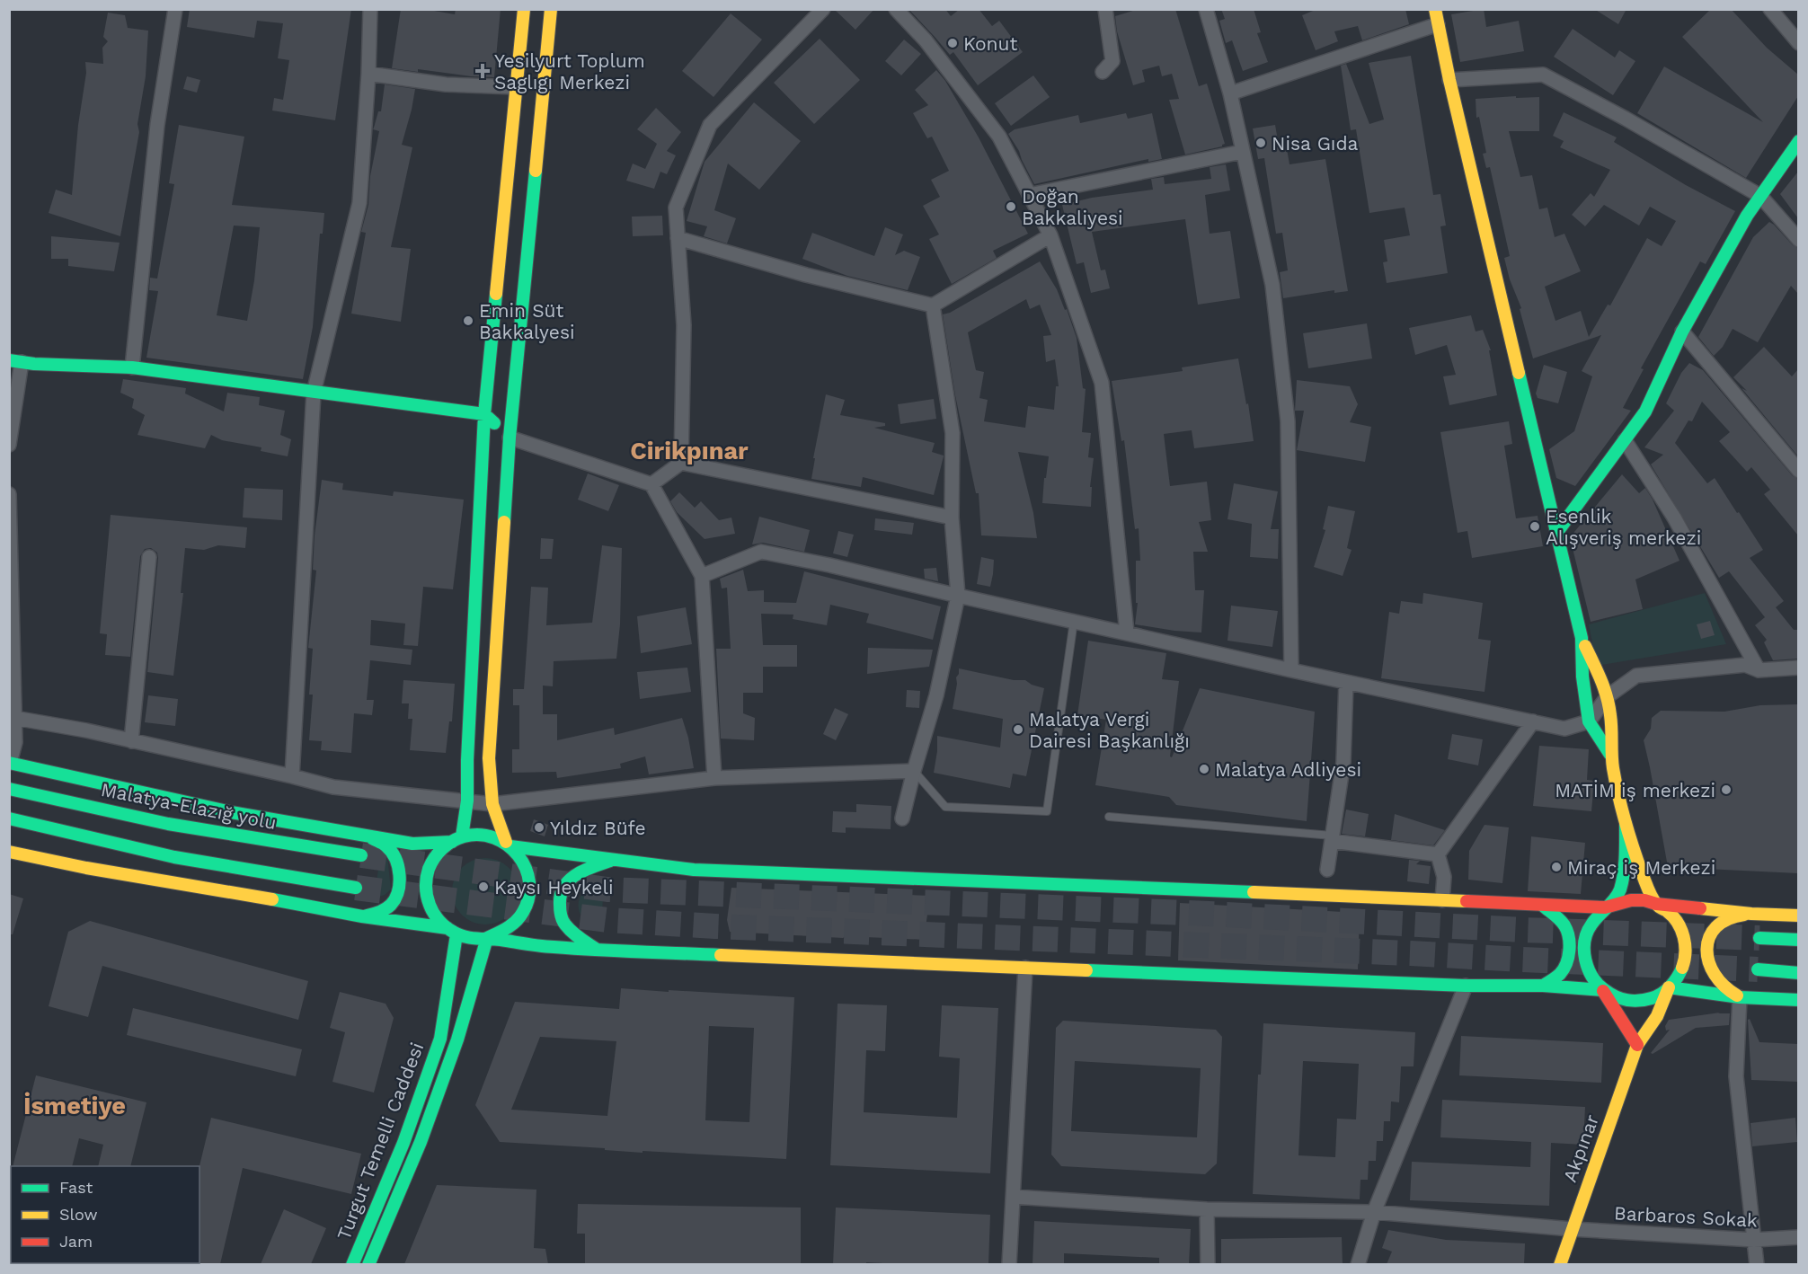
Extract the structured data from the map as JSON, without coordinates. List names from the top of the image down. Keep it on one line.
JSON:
{"streets":{"main road":["Malatya-Elazığ yolu","Turgut Temelli Caddesi","Akpınar"],"street":["Barbaros Sokak"]},"crossings":[["Akpınar","Barbaros Sokak"]],"districts":["Cirikpınar","İsmetiye"],"places":{"other":["Konut","Nisa Gıda","Doğan Bakkaliyesi","Emin Süt Bakkalyesi","Esenlik Alışveriş merkezi","Malatya Vergi Dairesi Başkanlığı","Malatya Adliyesi","MATİM iş merkezi","Yıldız Büfe","Miraç iş Merkezi","Kaysı Heykeli"],"health":["Yesilyurt Toplum Saglıgı Merkezi"]},"legend":["Fast","Slow","Jam"]}
